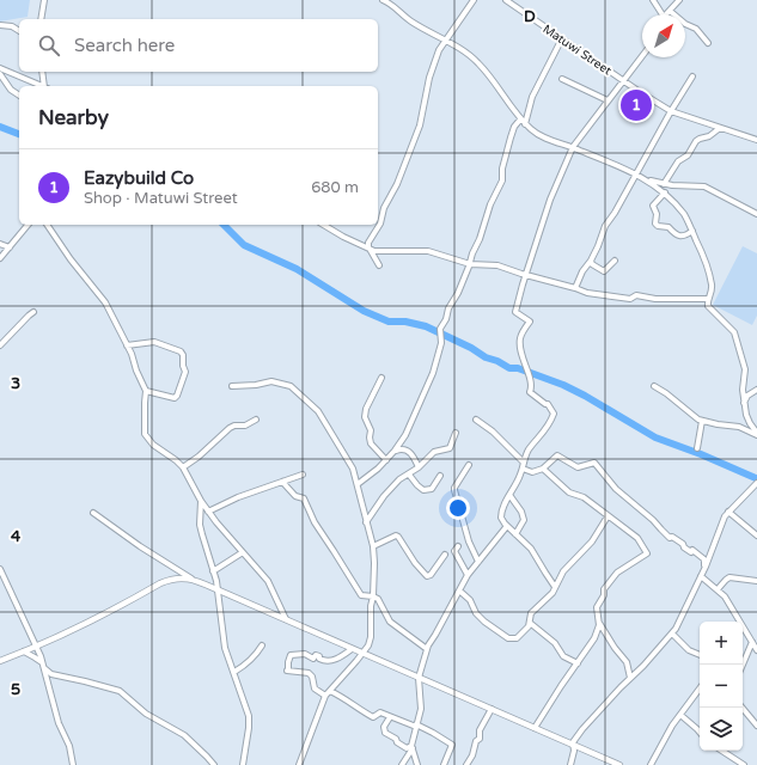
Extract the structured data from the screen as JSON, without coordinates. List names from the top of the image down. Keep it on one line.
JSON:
{"streets":{"street":["Matuwi Street"]},"north":"top right","page":{"search":"Search here","heading":"Nearby","pins":"1","list":[{"mark":"1","name":"Eazybuild Co","note":"Shop · Matuwi Street","value":"680 m"}],"map_buttons":["+","−"]},"grid":{"columns":["D"],"rows":["3","4","5"]}}
